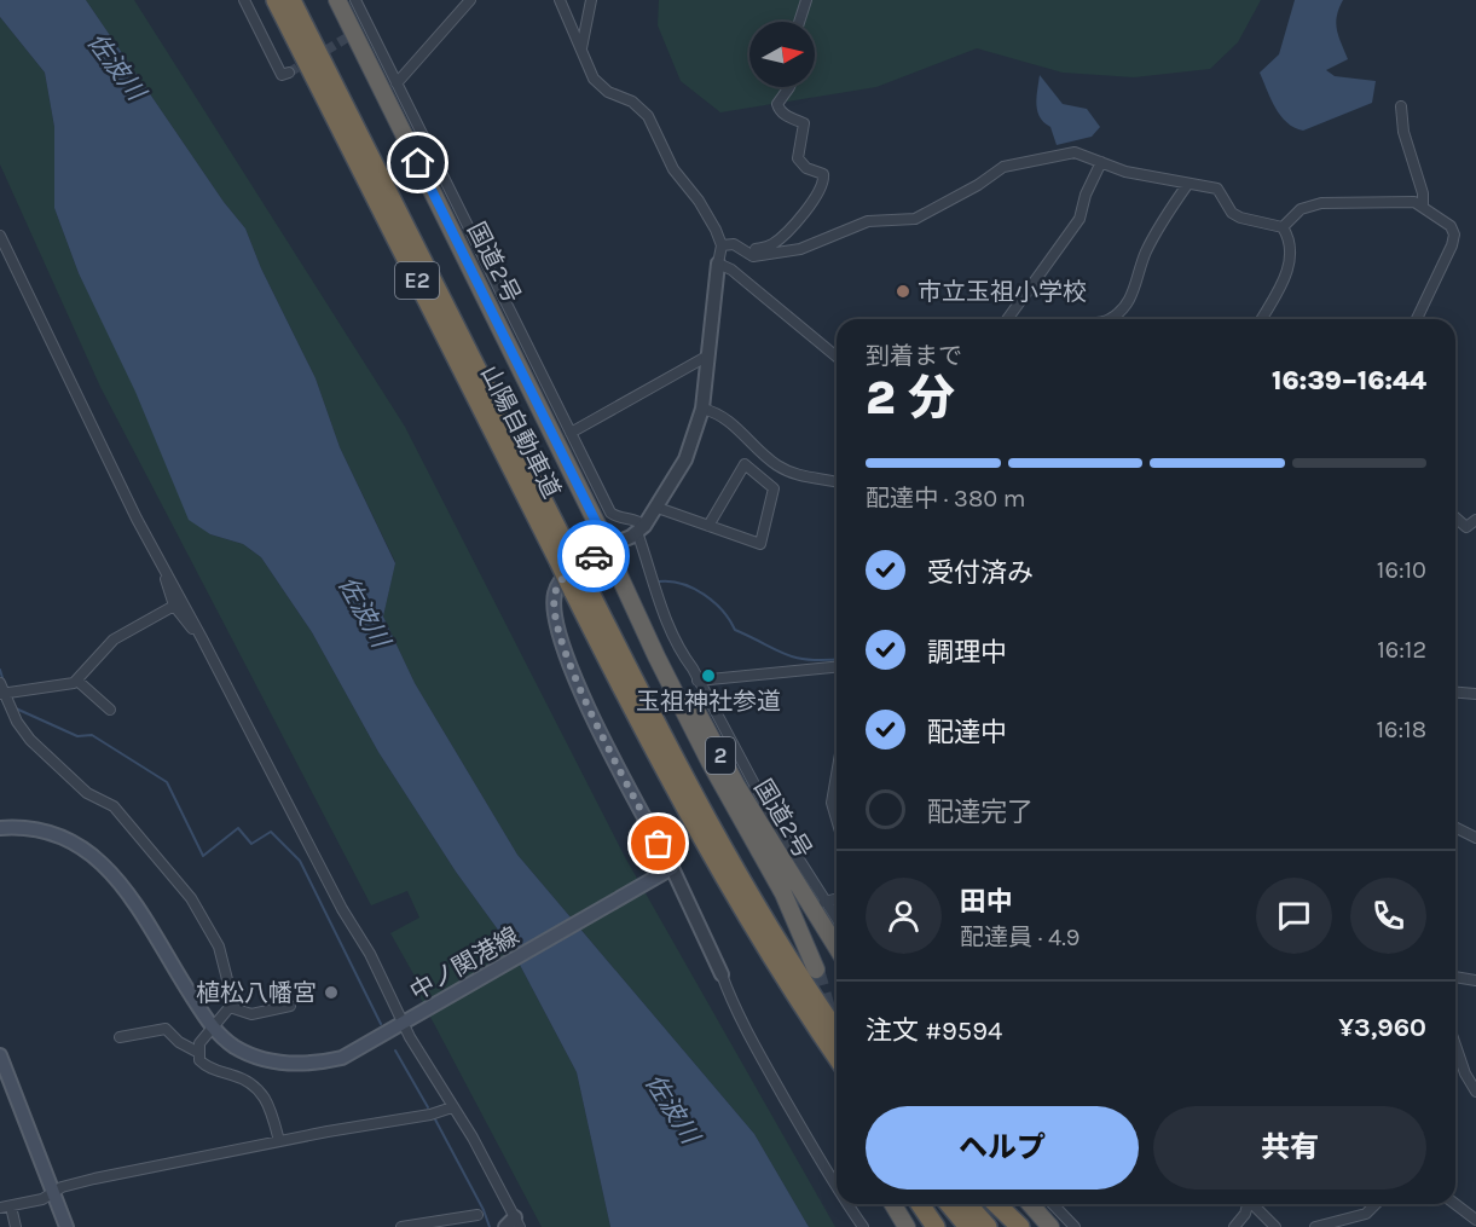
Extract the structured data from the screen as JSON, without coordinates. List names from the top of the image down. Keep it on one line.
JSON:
{"streets":{"highway":["国道2号","E2","山陽自動車道","2"],"main road":["中ノ関港線"]},"water":["佐波川"],"places":["市立玉祖小学校","玉祖神社参道","植松八幡宮"],"north":"right","page":{"heading":["2 分","到着まで","16:39–16:44"],"panel":["田中","配達員 · 4.9","注文 #9594","¥3,960"],"bar":"配達中 · 380 m","list":[["受付済み","16:10"],["調理中","16:12"],["配達中","16:18"],"配達完了"],"buttons":["ヘルプ","共有"]}}
